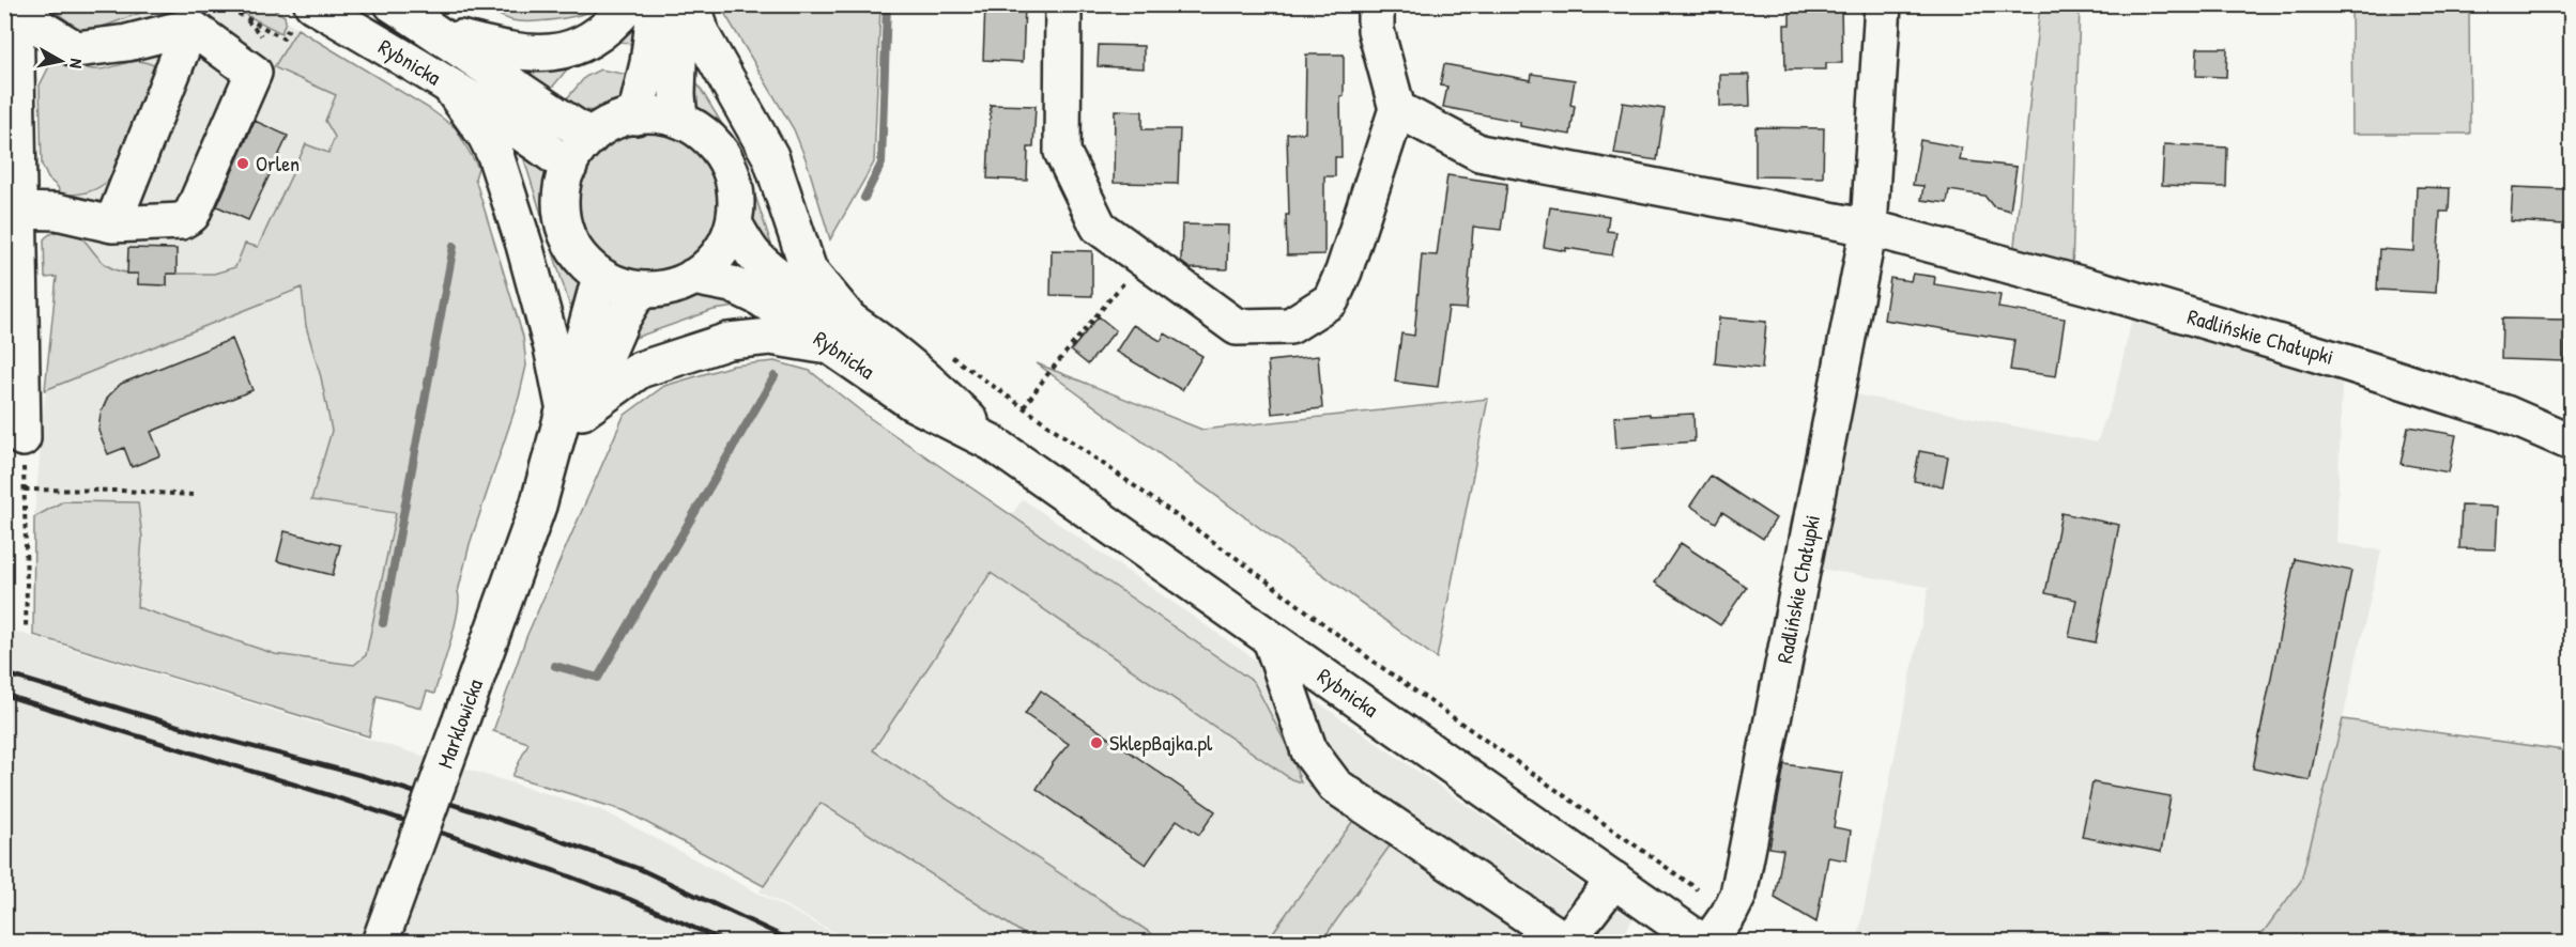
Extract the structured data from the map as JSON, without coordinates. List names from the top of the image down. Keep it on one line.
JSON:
{"streets":{"main road":["Rybnicka","Radlińskie Chałupki","Marklowicka"]},"crossings":[["Rybnicka","Marklowicka"]],"places":["Orlen","SklepBajka.pl"],"north":"right"}
